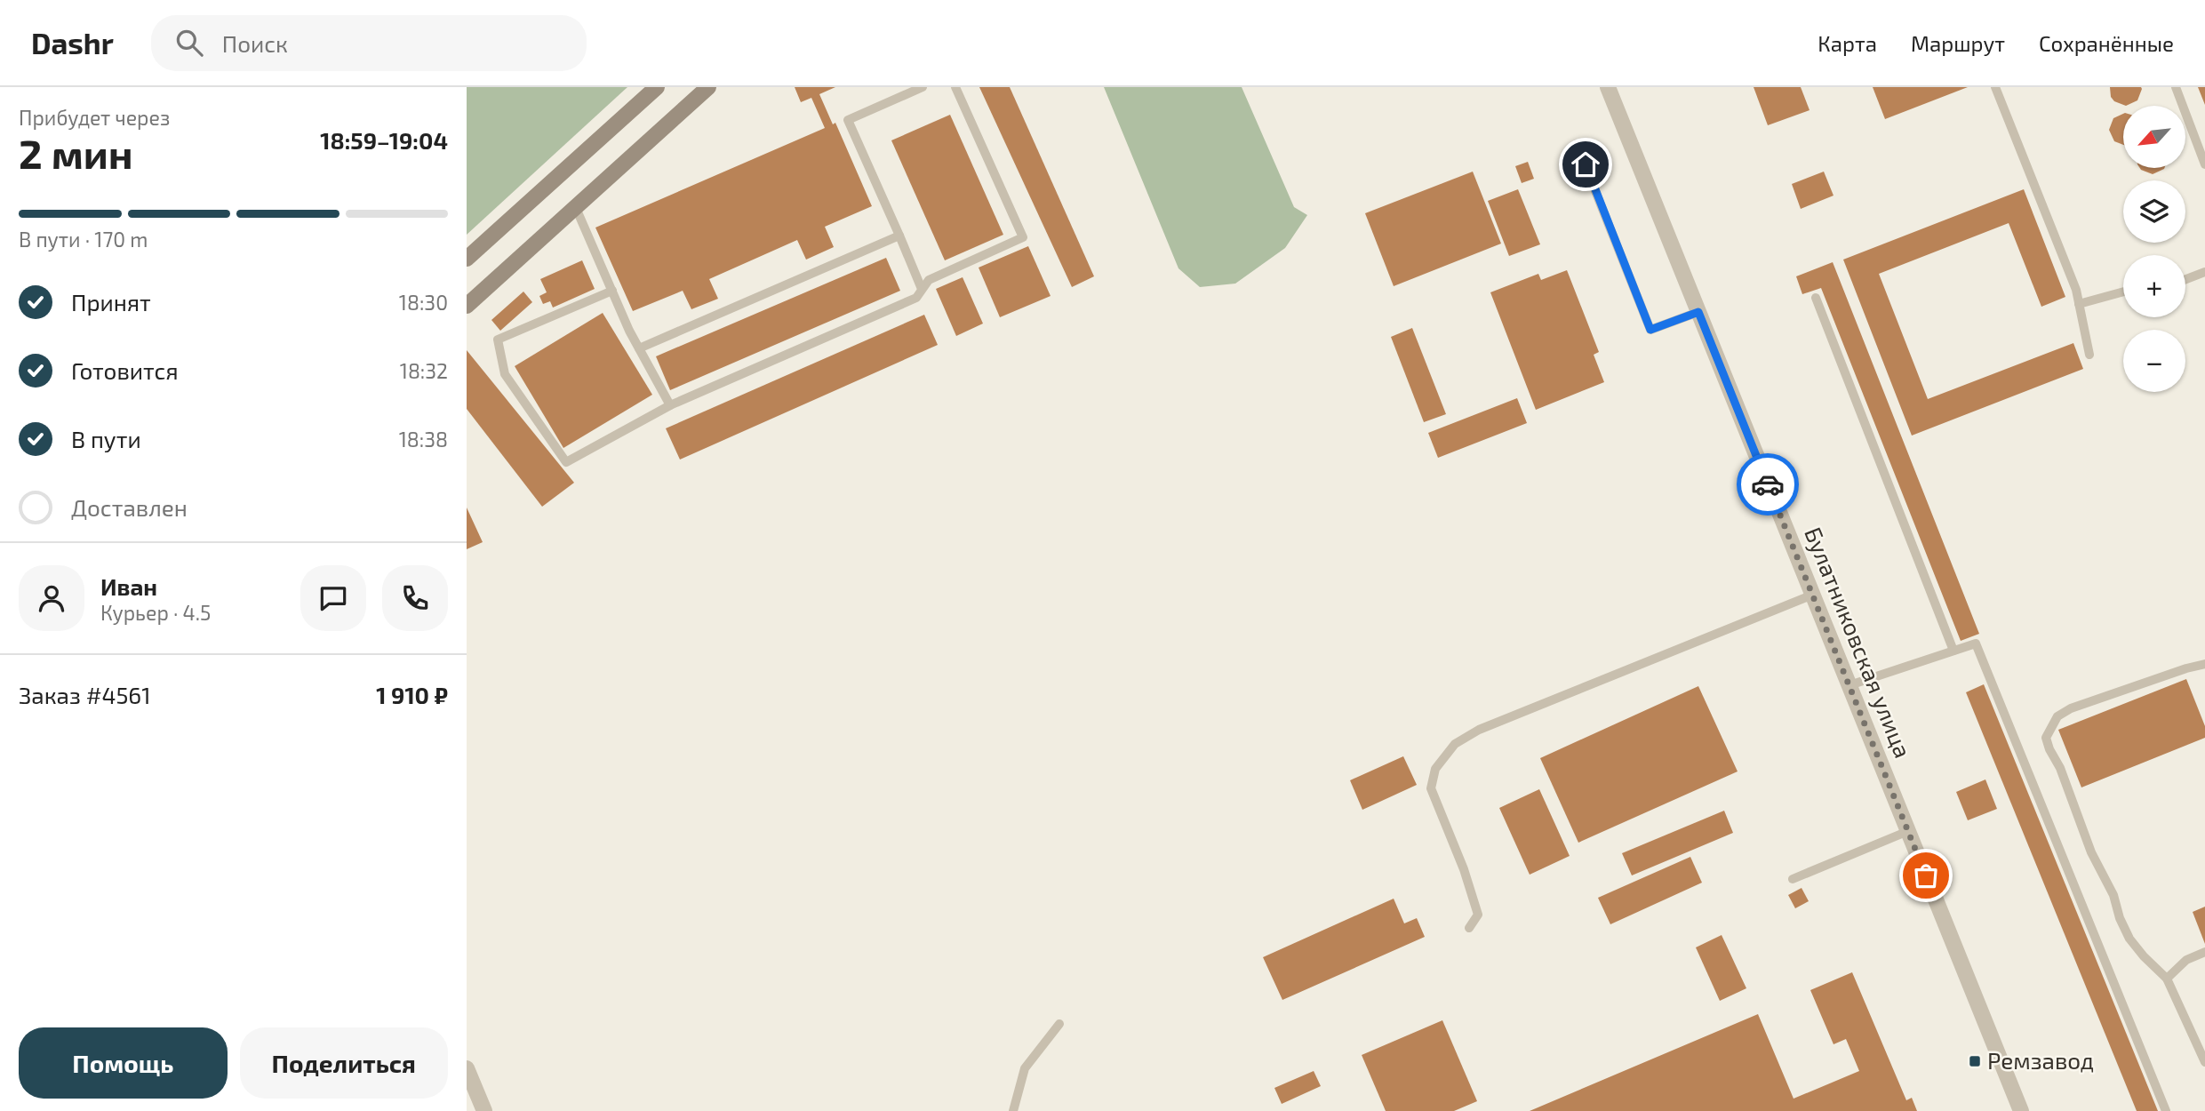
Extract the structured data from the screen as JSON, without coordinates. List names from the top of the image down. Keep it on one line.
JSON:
{"streets":{"street":["Булатниковская улица"]},"places":{"transit":["Ремзавод"]},"north":"bottom left","page":{"header":"Dashr","search":"Поиск","nav":["Карта","Маршрут","Сохранённые"],"heading":["2 мин","Прибудет через","18:59–19:04"],"panel":["Иван","Курьер · 4.5","Заказ #4561","1 910 ₽"],"map_buttons":["+","−"],"bar":"В пути · 170 m","list":[["Принят","18:30"],["Готовится","18:32"],["В пути","18:38"],"Доставлен"],"buttons":["Помощь","Поделиться"]}}
